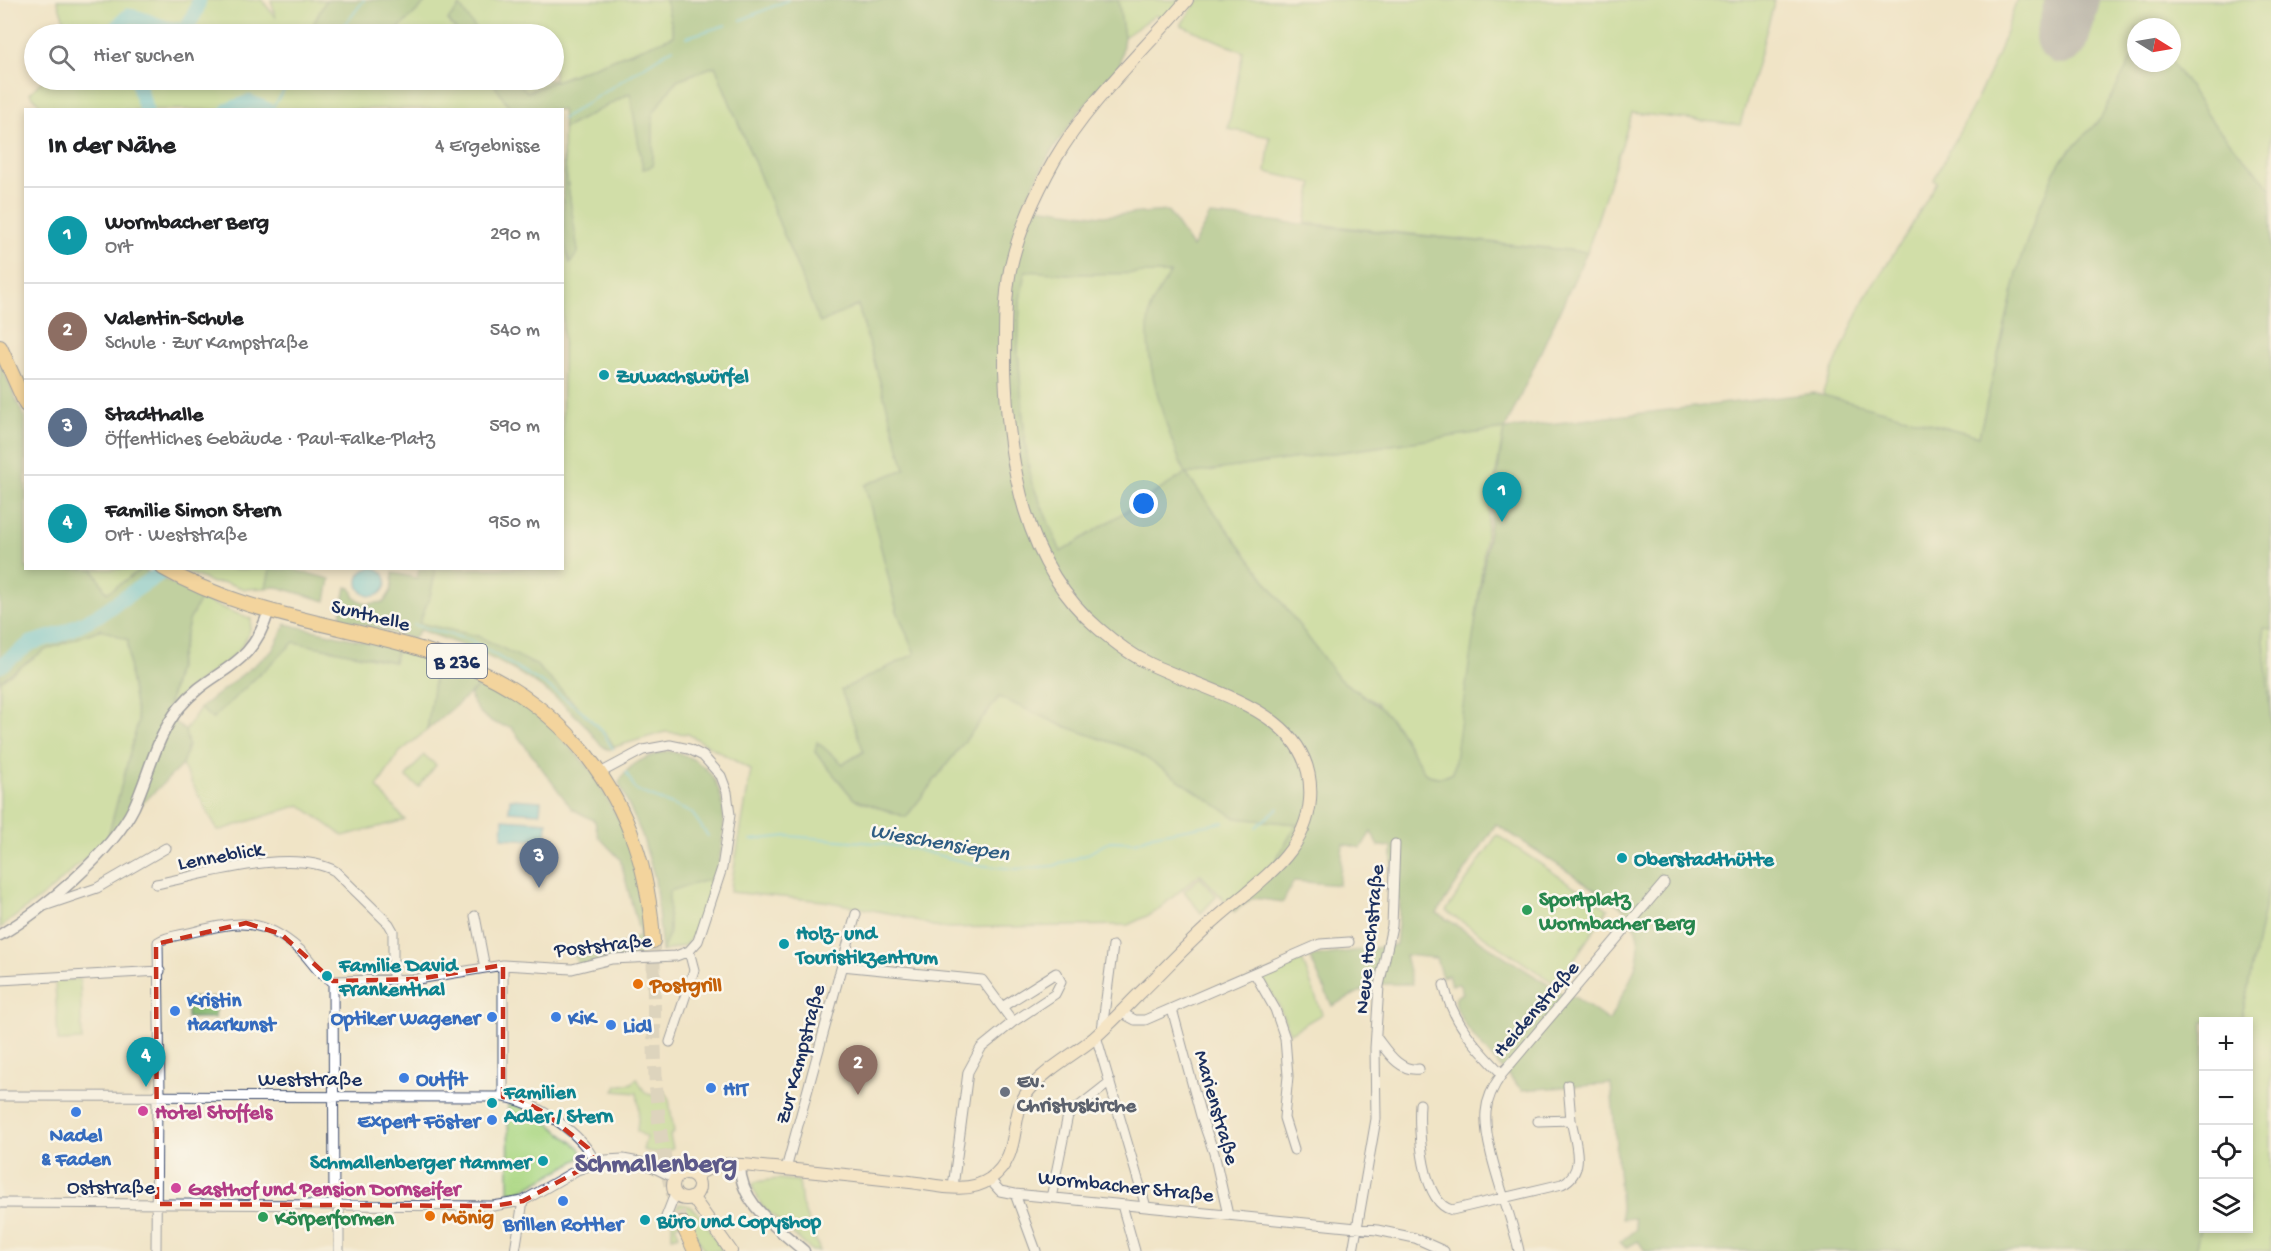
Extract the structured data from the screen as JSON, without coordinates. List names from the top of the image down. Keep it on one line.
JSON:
{"streets":{"main road":["Sunthelle","B 236"],"street":["Lenneblick","Neue Hochstraße","Poststraße","Heidenstraße","Zur Kampstraße","Weststraße","Marienstraße","Wormbacher Straße","Oststraße"]},"crossings":[["Sunthelle","B 236"],["Lenneblick","Poststraße"],["Neue Hochstraße","Wormbacher Straße"],["Weststraße","Oststraße"],["Marienstraße","Wormbacher Straße"]],"districts":["Schmallenberg"],"water":["Wieschensiepen"],"places":["Zuwachswürfel","Oberstadthütte","Sportplatz Wormbacher Berg","Holz- und Touristikzentrum","Familie David Frankenthal","Postgrill","Kristin Haarkunst","Optiker Wagener","KiK","Lidl","Outfit","HIT","Ev. Christuskirche","Familien Adler / Stern","Hotel Stoffels","Nadel & Faden","Expert Föster","Schmallenberger Hammer","Gasthof und Pension Dornseifer","Brillen Rottler","Mönig","Körperformen","Büro und Copyshop"],"north":"right","page":{"search":"Hier suchen","heading":["In der Nähe","4 Ergebnisse"],"list":[{"mark":"1","name":"Wormbacher Berg","note":"Ort","value":"290 m"},{"mark":"2","name":"Valentin-Schule","note":"Schule · Zur Kampstraße","value":"540 m"},{"mark":"3","name":"Stadthalle","note":"Öffentliches Gebäude · Paul-Falke-Platz","value":"590 m"},{"mark":"4","name":"Familie Simon Stern","note":"Ort · Weststraße","value":"950 m"}],"pins":["1","3","4","2"],"map_buttons":["+","−"]}}
